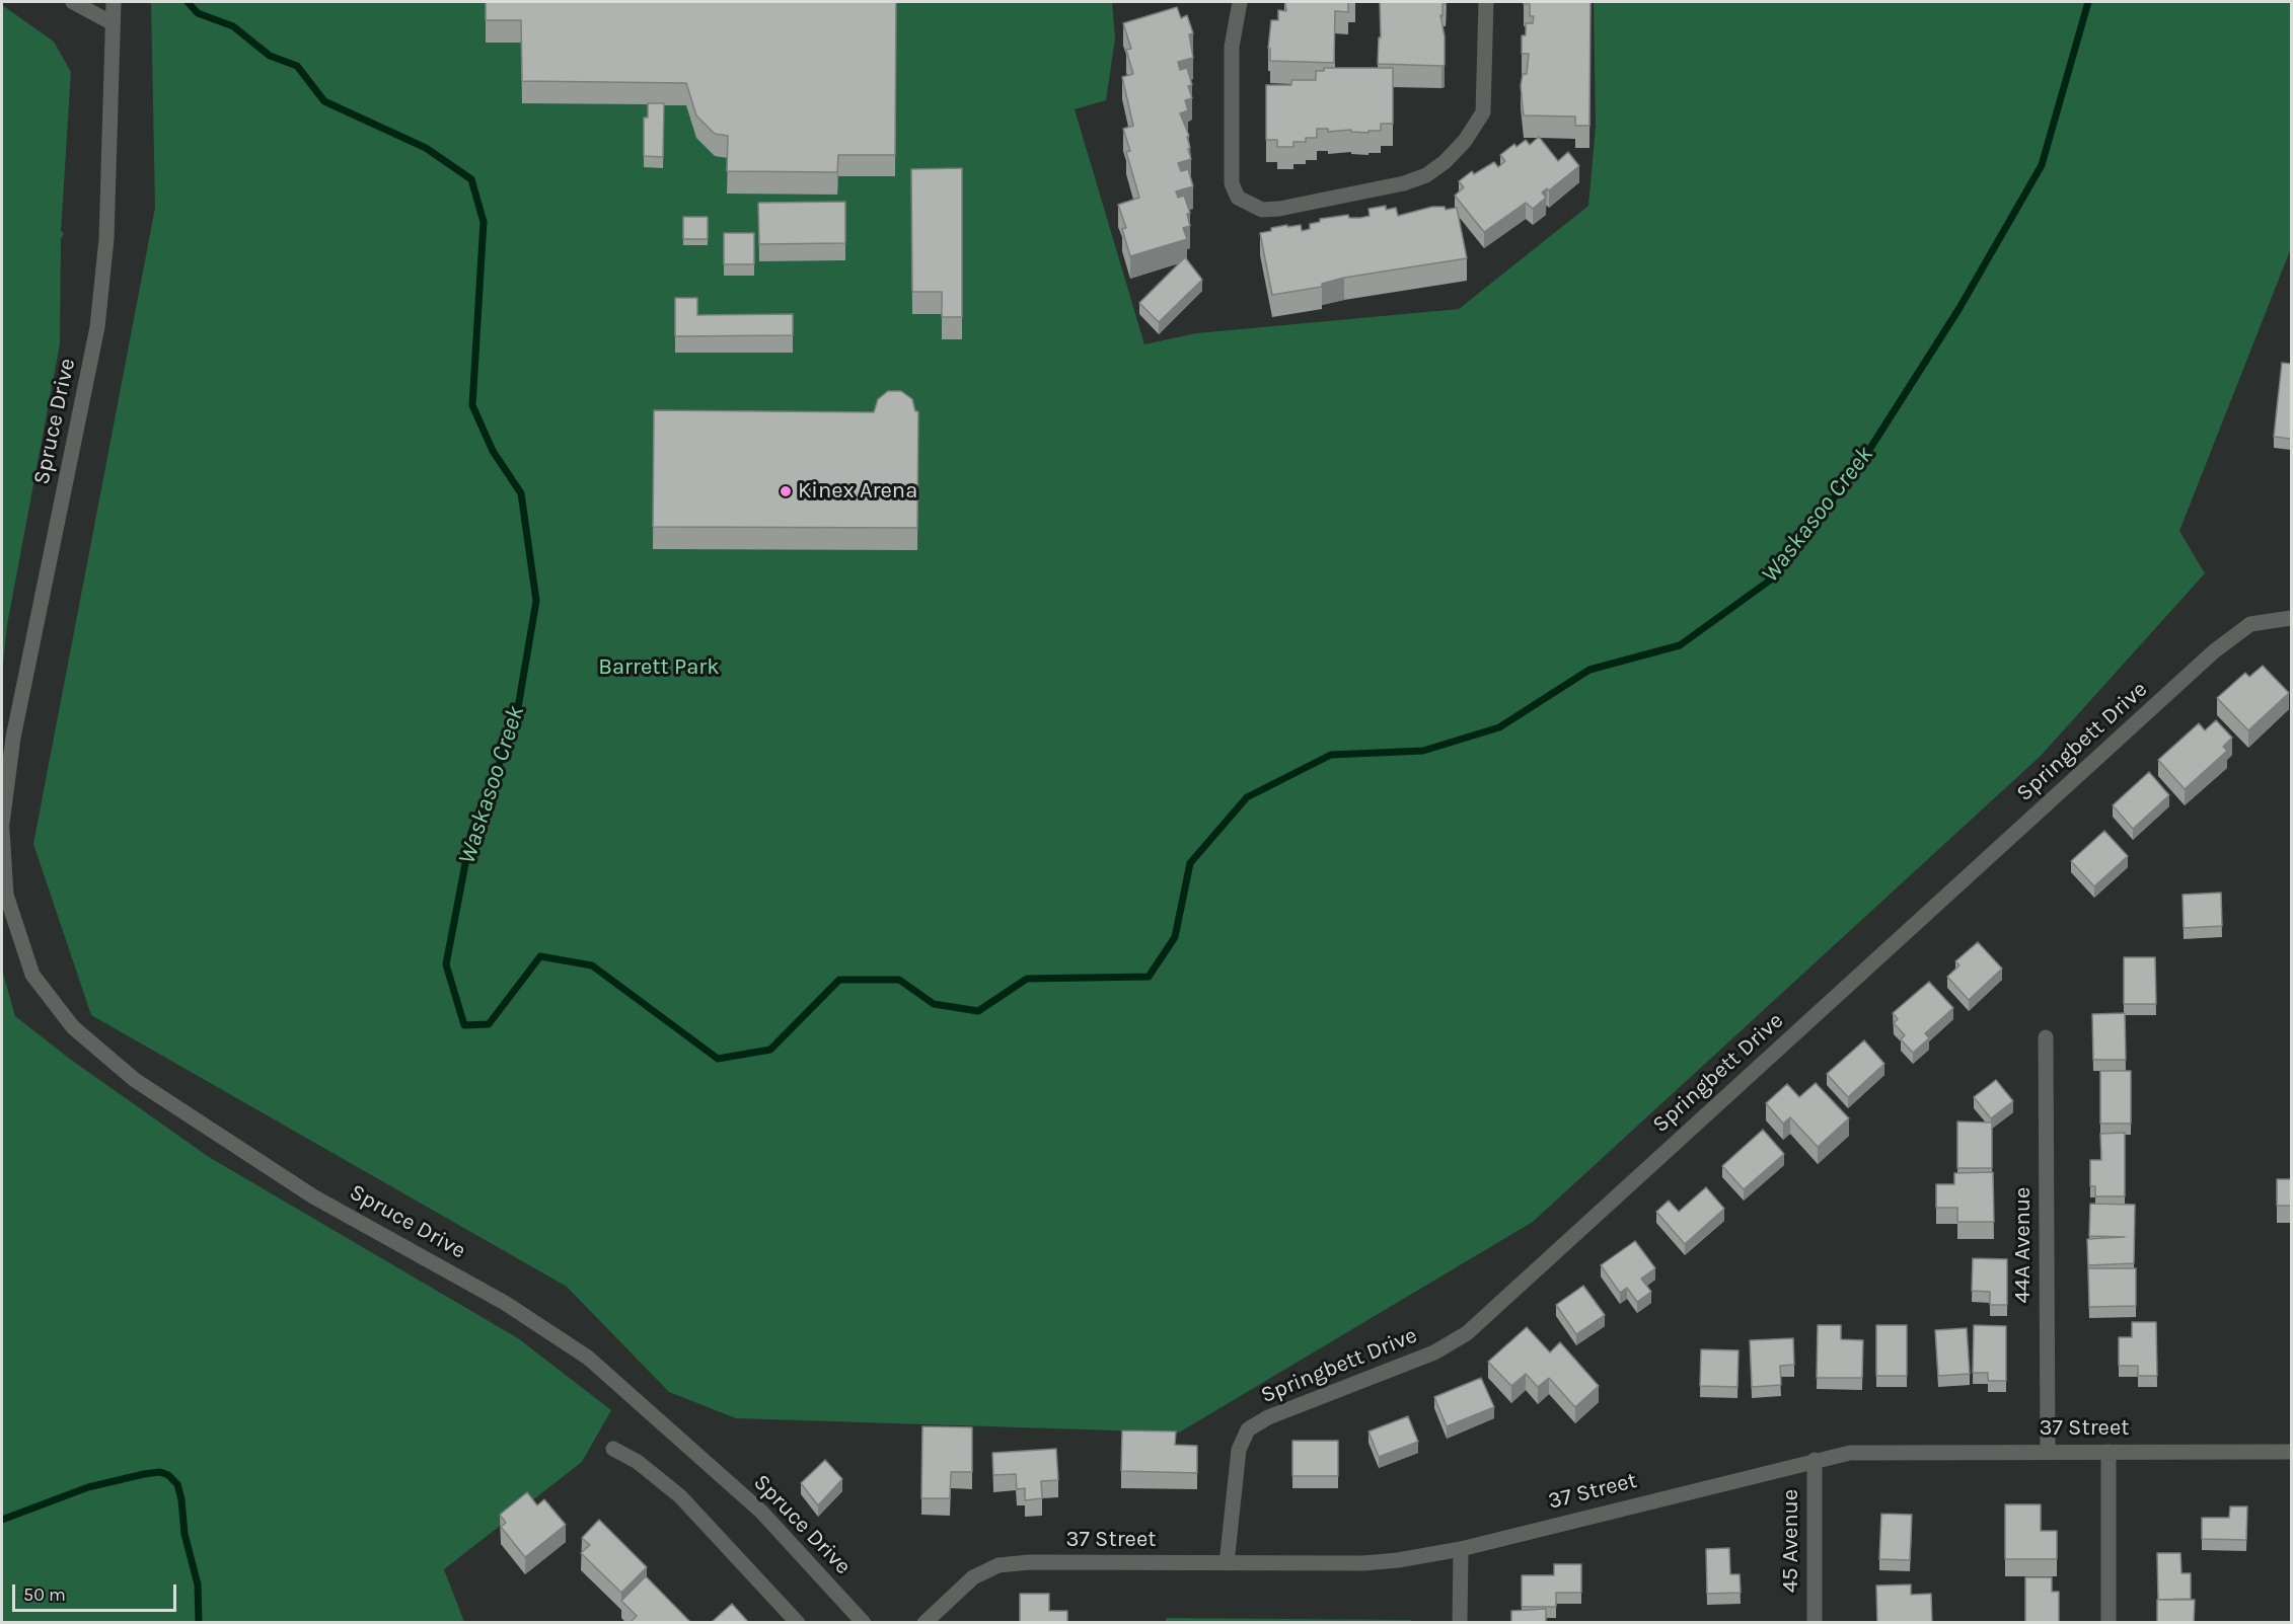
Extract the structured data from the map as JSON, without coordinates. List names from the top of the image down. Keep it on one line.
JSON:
{"streets":{"street":["Spruce Drive","Springbett Drive","44A Avenue","37 Street","45 Avenue"]},"crossings":[["Springbett Drive","37 Street"],["44A Avenue","37 Street"],["37 Street","45 Avenue"]],"water":["Waskasoo Creek"],"parks":["Barrett Park"],"places":["Kinex Arena"],"scale_bar":"50 m"}
